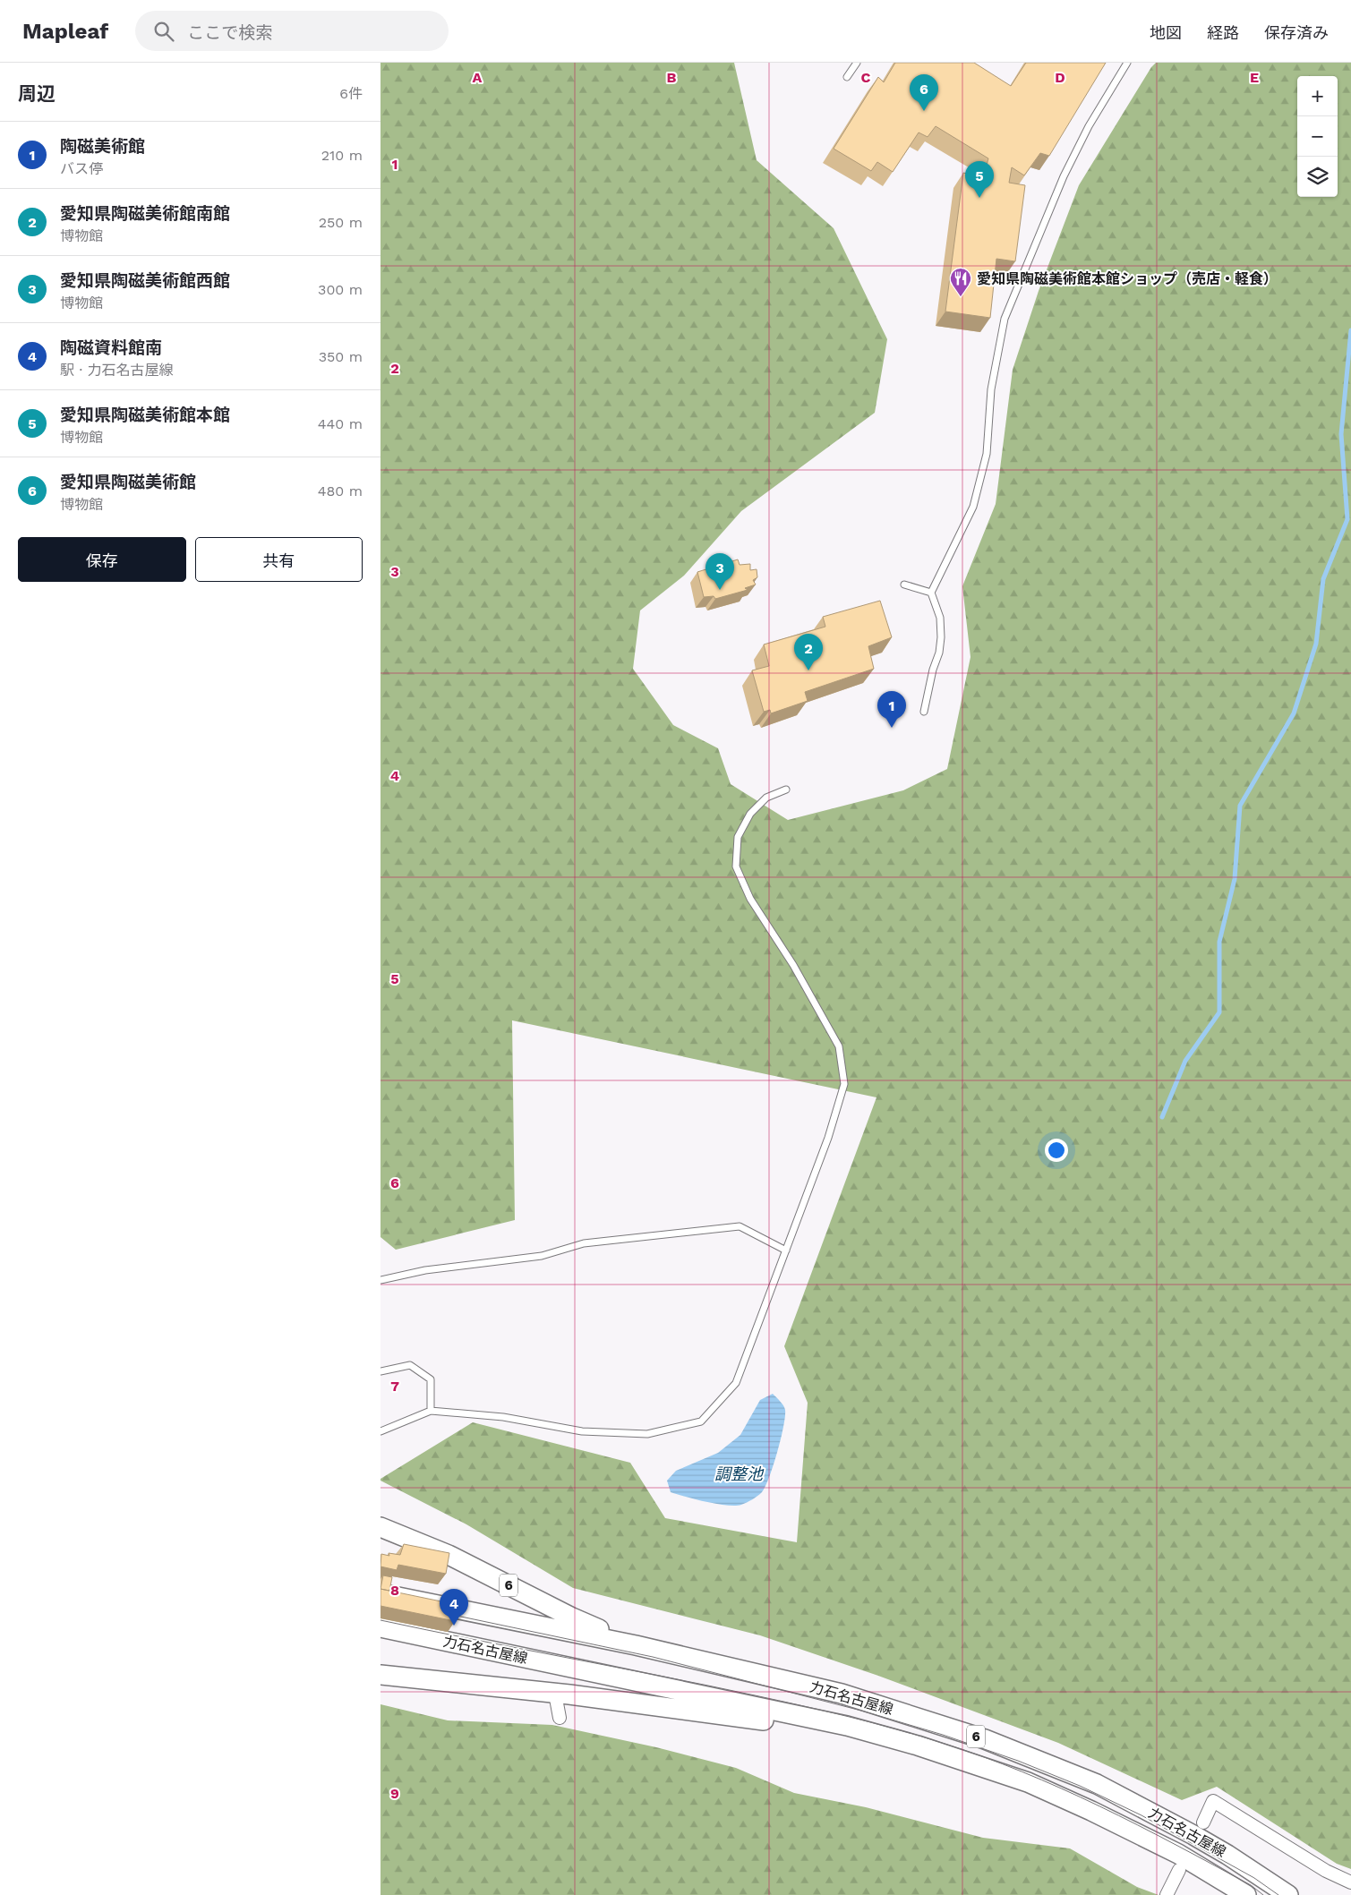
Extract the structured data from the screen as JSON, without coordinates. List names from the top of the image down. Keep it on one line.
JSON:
{"streets":{"main road":["6","力石名古屋線"]},"crossings":[["6","力石名古屋線"]],"water":["調整池"],"places":{"restaurant":["愛知県陶磁美術館本館ショップ（売店・軽食）"]},"page":{"header":"Mapleaf","search":"ここで検索","nav":["地図","経路","保存済み"],"heading":["周辺","6件"],"pins":["6","5","3","2","1","4"],"map_buttons":["+","−"],"list":[{"mark":"1","name":"陶磁美術館","note":"バス停","value":"210 m"},{"mark":"2","name":"愛知県陶磁美術館南館","note":"博物館","value":"250 m"},{"mark":"3","name":"愛知県陶磁美術館西館","note":"博物館","value":"300 m"},{"mark":"4","name":"陶磁資料館南","note":"駅 · 力石名古屋線","value":"350 m"},{"mark":"5","name":"愛知県陶磁美術館本館","note":"博物館","value":"440 m"},{"mark":"6","name":"愛知県陶磁美術館","note":"博物館","value":"480 m"}],"buttons":["保存","共有"]},"grid":{"columns":["A","B","C","D","E"],"rows":["1","2","3","4","5","6","7","8","9"]}}
